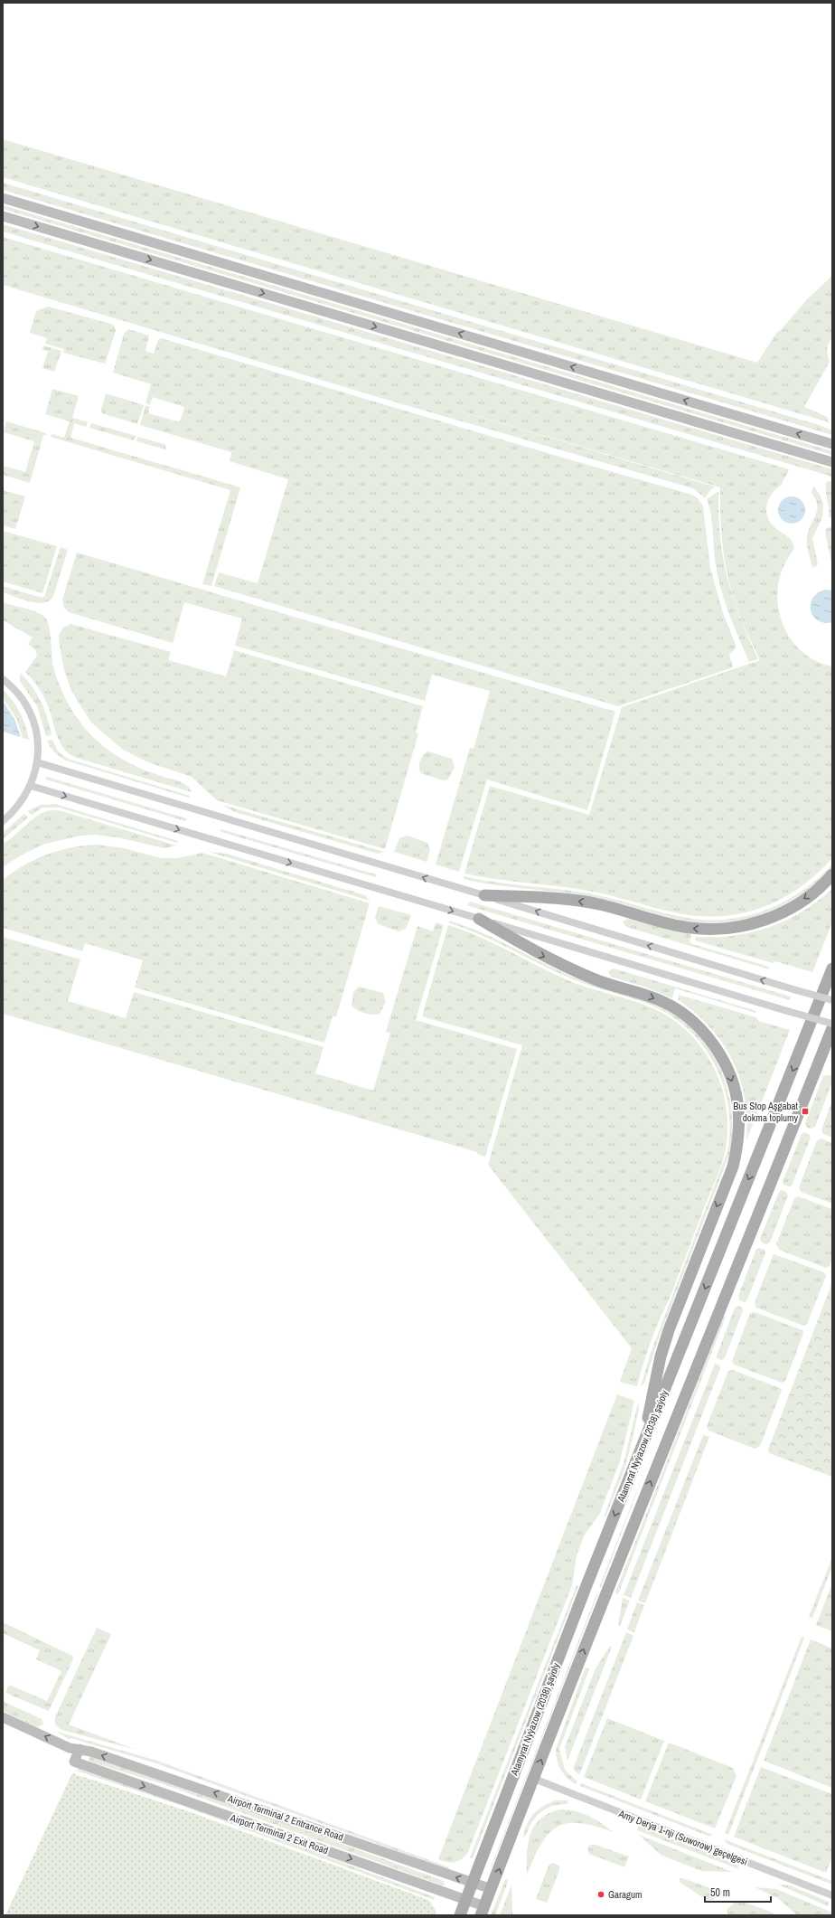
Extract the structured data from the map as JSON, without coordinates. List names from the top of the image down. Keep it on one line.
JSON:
{"streets":{"main road":["Atamyrat Nyýazow (2038) şaýoly"],"street":["Airport Terminal 2 Entrance Road","Airport Terminal 2 Exit Road","Amy Derýa 1-nji (Suworow) geçelgesi"]},"crossings":[["Atamyrat Nyýazow (2038) şaýoly","Airport Terminal 2 Entrance Road"],["Atamyrat Nyýazow (2038) şaýoly","Airport Terminal 2 Exit Road"],["Atamyrat Nyýazow (2038) şaýoly","Amy Derýa 1-nji (Suworow) geçelgesi"],["Airport Terminal 2 Entrance Road","Airport Terminal 2 Exit Road"]],"one_way":["Airport Terminal 2 Entrance Road","Airport Terminal 2 Exit Road"],"places":{"transit":["Bus Stop Aşgabat dokma toplumy"],"other":["Garagum"]},"scale_bar":"50 m"}
